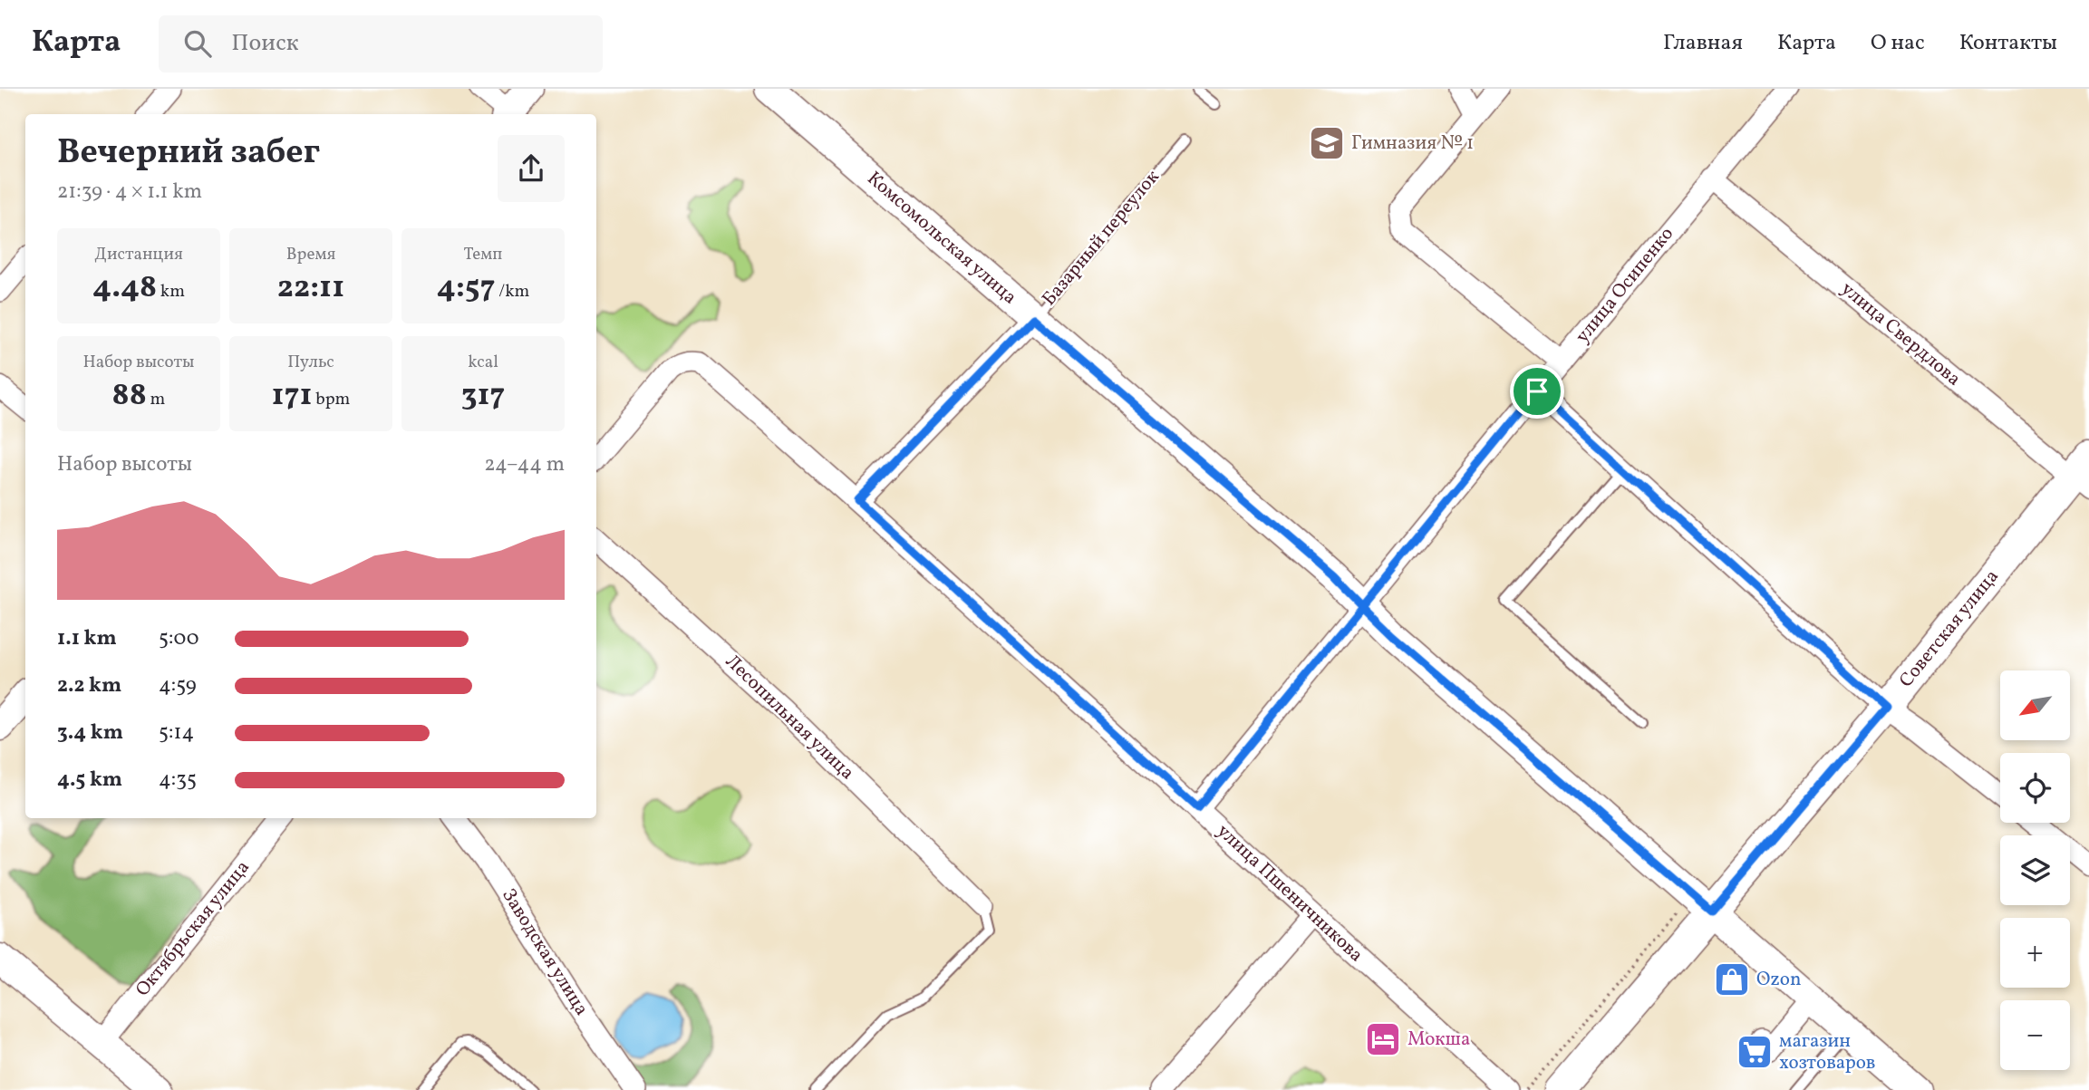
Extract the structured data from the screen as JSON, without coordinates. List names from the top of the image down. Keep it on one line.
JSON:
{"streets":{"street":["Комсомольская улица","Базарный переулок","улица Осипенко","улица Свердлова","Советская улица","Лесопильная улица","улица Пшеничникова","Октябрьская улица","Заводская улица"]},"crossings":[["Комсомольская улица","Базарный переулок"],["Комсомольская улица","улица Осипенко"],["Комсомольская улица","Советская улица"],["Базарный переулок","улица Пшеничникова"],["улица Осипенко","улица Свердлова"],["улица Осипенко","улица Пшеничникова"],["улица Свердлова","Советская улица"]],"places":{"school or university":["Гимназия № 1"],"shop":["Ozon"],"hotel":["Мокша"],"supermarket":["магазин хозтоваров"]},"north":"bottom left","page":{"header":"Карта","search":"Поиск","nav":["Главная","Карта","О нас","Контакты"],"heading":["Вечерний забег","21:39 · 4 × 1.1 km"],"stats":[["Дистанция","4.48 km"],["Время","22:11"],["Темп","4:57 /km"],["Набор высоты","88 m"],["Пульс","171 bpm"],["kcal","317"]],"chart":["Набор высоты","24–44 m"],"list":[{"name":"1.1 km","note":"5:00"},{"name":"2.2 km","note":"4:59"},{"name":"3.4 km","note":"5:14"},{"name":"4.5 km","note":"4:35"}],"map_buttons":["+","−"]}}
